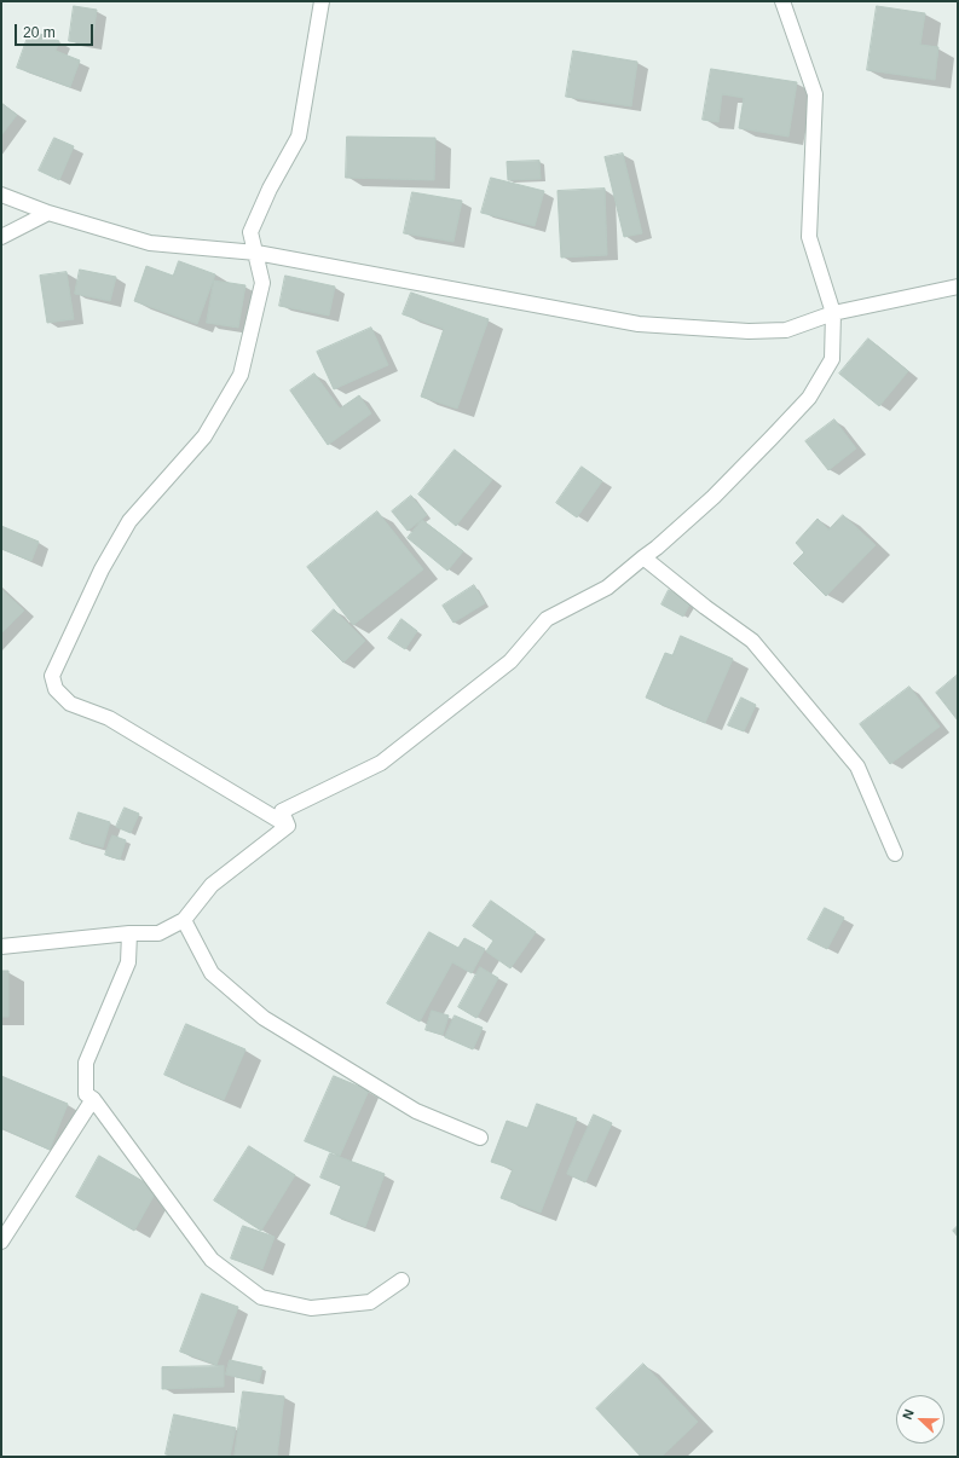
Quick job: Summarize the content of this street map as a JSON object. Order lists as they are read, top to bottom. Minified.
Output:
{"scale_bar":"20 m","north":"left"}
